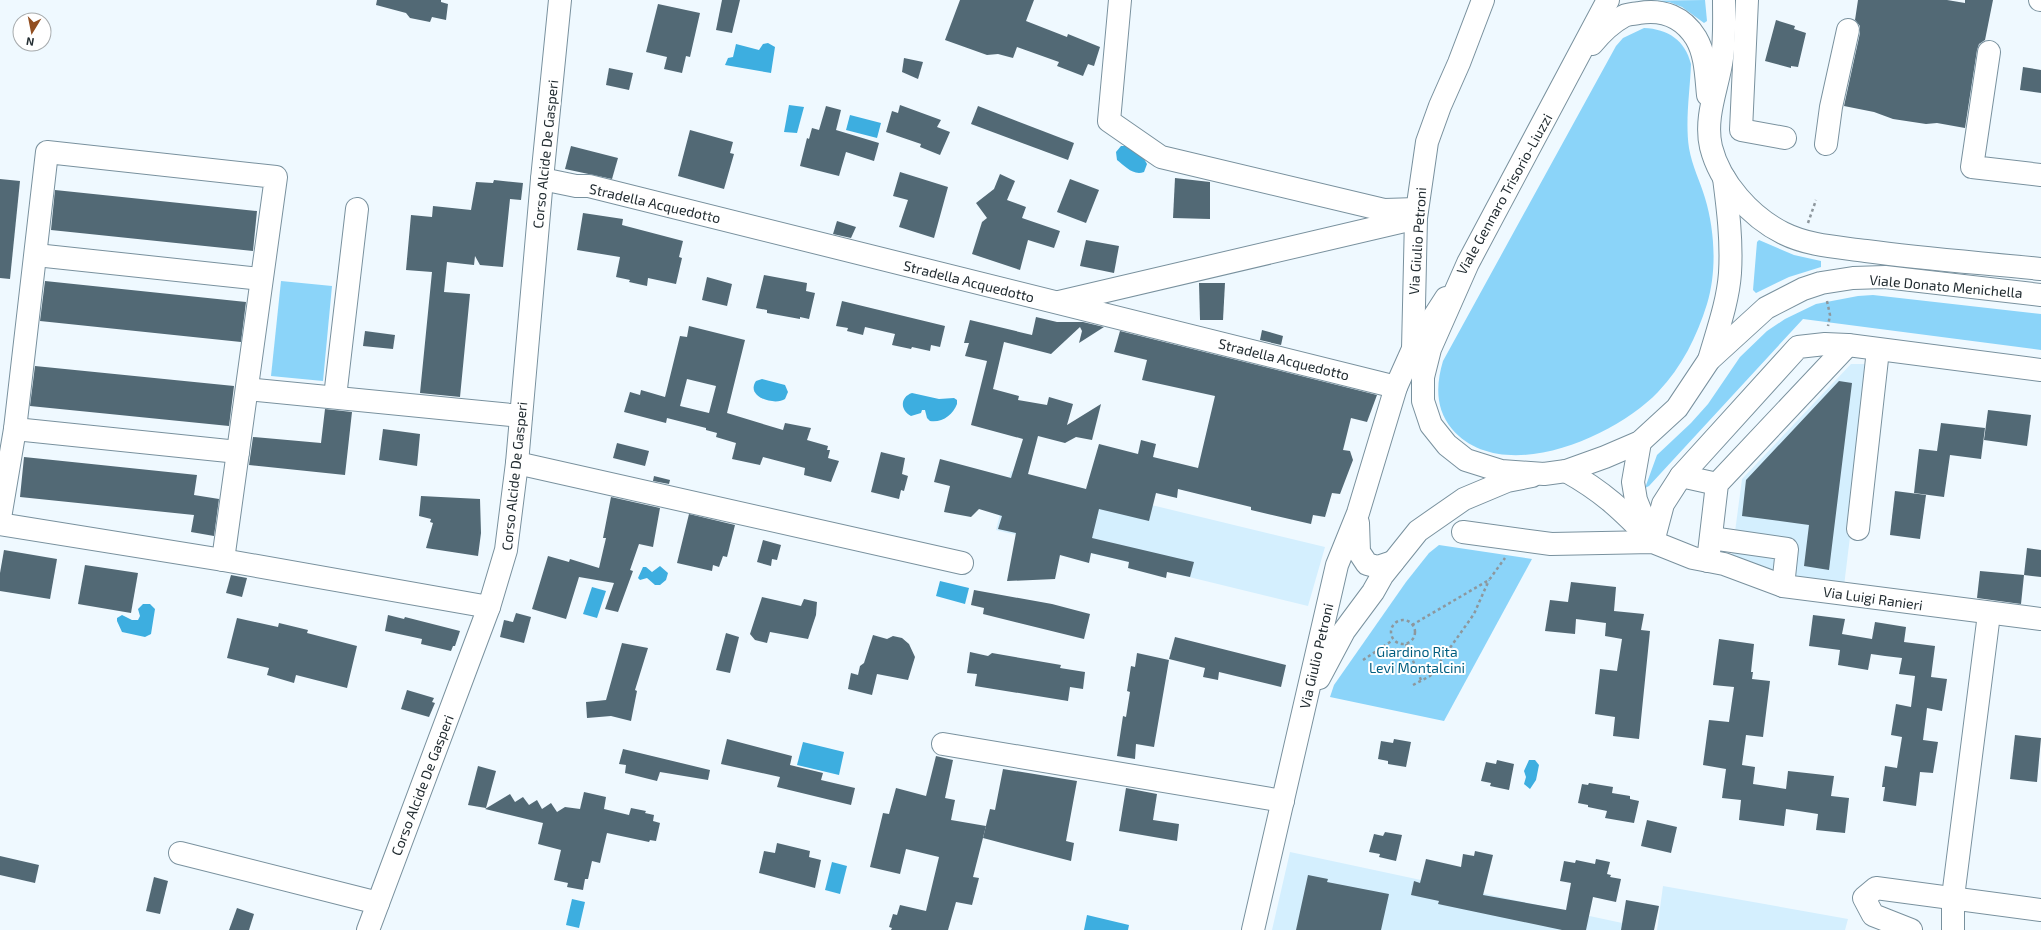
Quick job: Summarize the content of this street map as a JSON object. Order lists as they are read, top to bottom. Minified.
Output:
{"streets":{"street":["Corso Alcide De Gasperi","Viale Gennaro Trisorio-Liuzzi","Stradella Acquedotto","Via Giulio Petroni","Viale Donato Menichella","Via Luigi Ranieri"]},"crossings":[["Corso Alcide De Gasperi","Stradella Acquedotto"],["Viale Gennaro Trisorio-Liuzzi","Stradella Acquedotto"],["Viale Gennaro Trisorio-Liuzzi","Via Giulio Petroni"],["Stradella Acquedotto","Via Giulio Petroni"],["Via Giulio Petroni","Viale Donato Menichella"]],"parks":["Giardino Rita Levi Montalcini"],"north":"bottom"}
